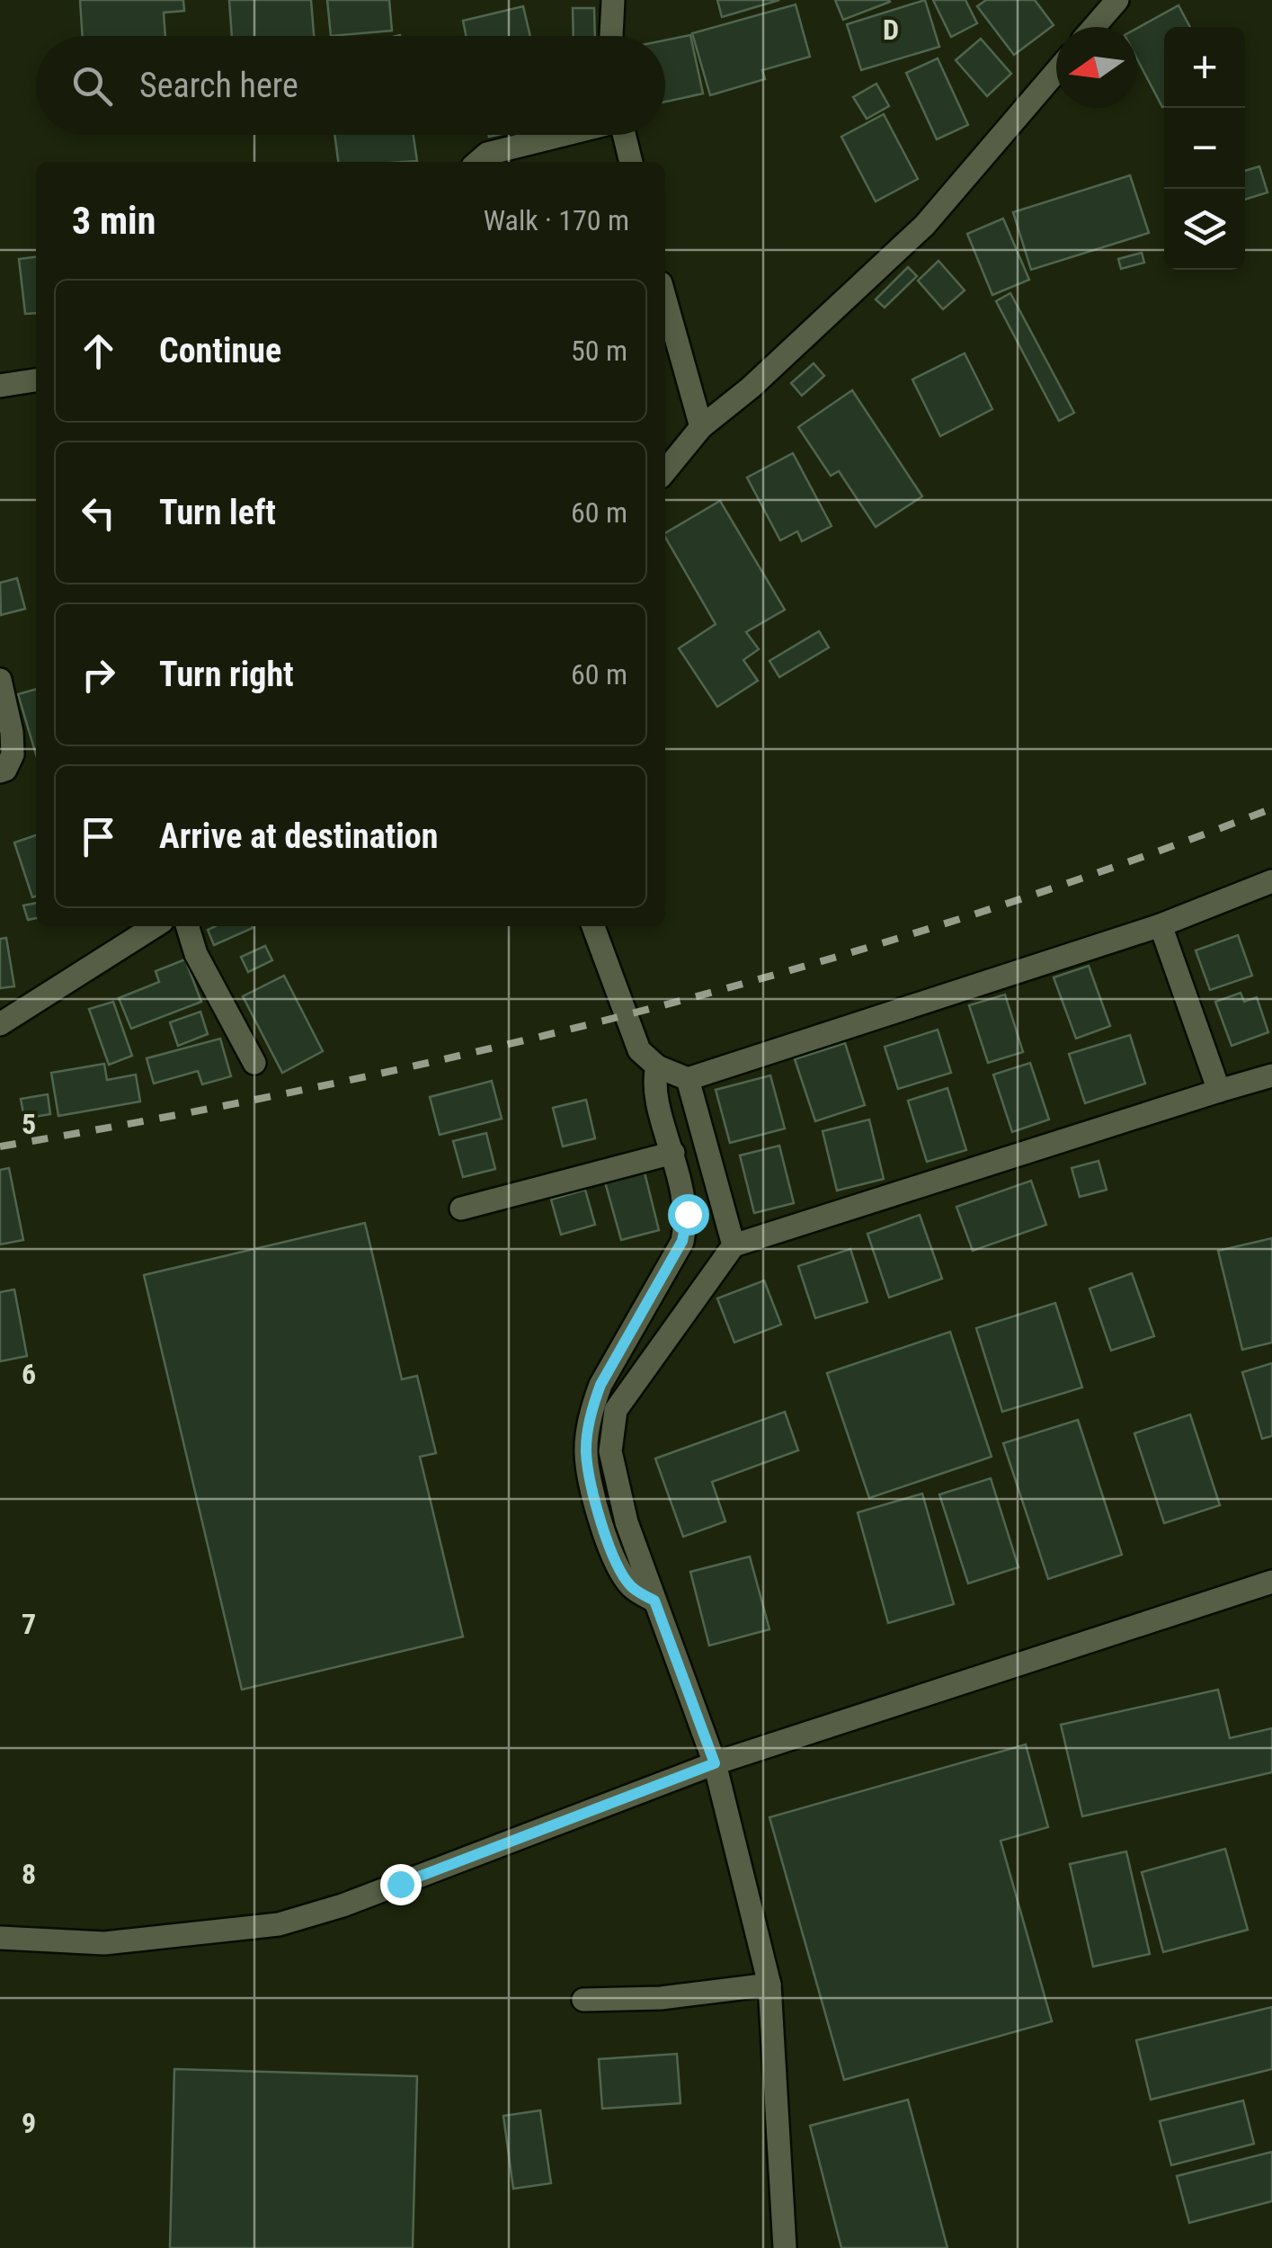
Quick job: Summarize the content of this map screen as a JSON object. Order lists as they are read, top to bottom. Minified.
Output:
{"north":"left","page":{"map_buttons":["+","−"],"search":"Search here","heading":["3 min","Walk · 170 m"],"list":[["Continue","50 m"],["Turn left","60 m"],["Turn right","60 m"],"Arrive at destination"]},"grid":{"columns":["D"],"rows":["5","6","7","8","9"]}}
